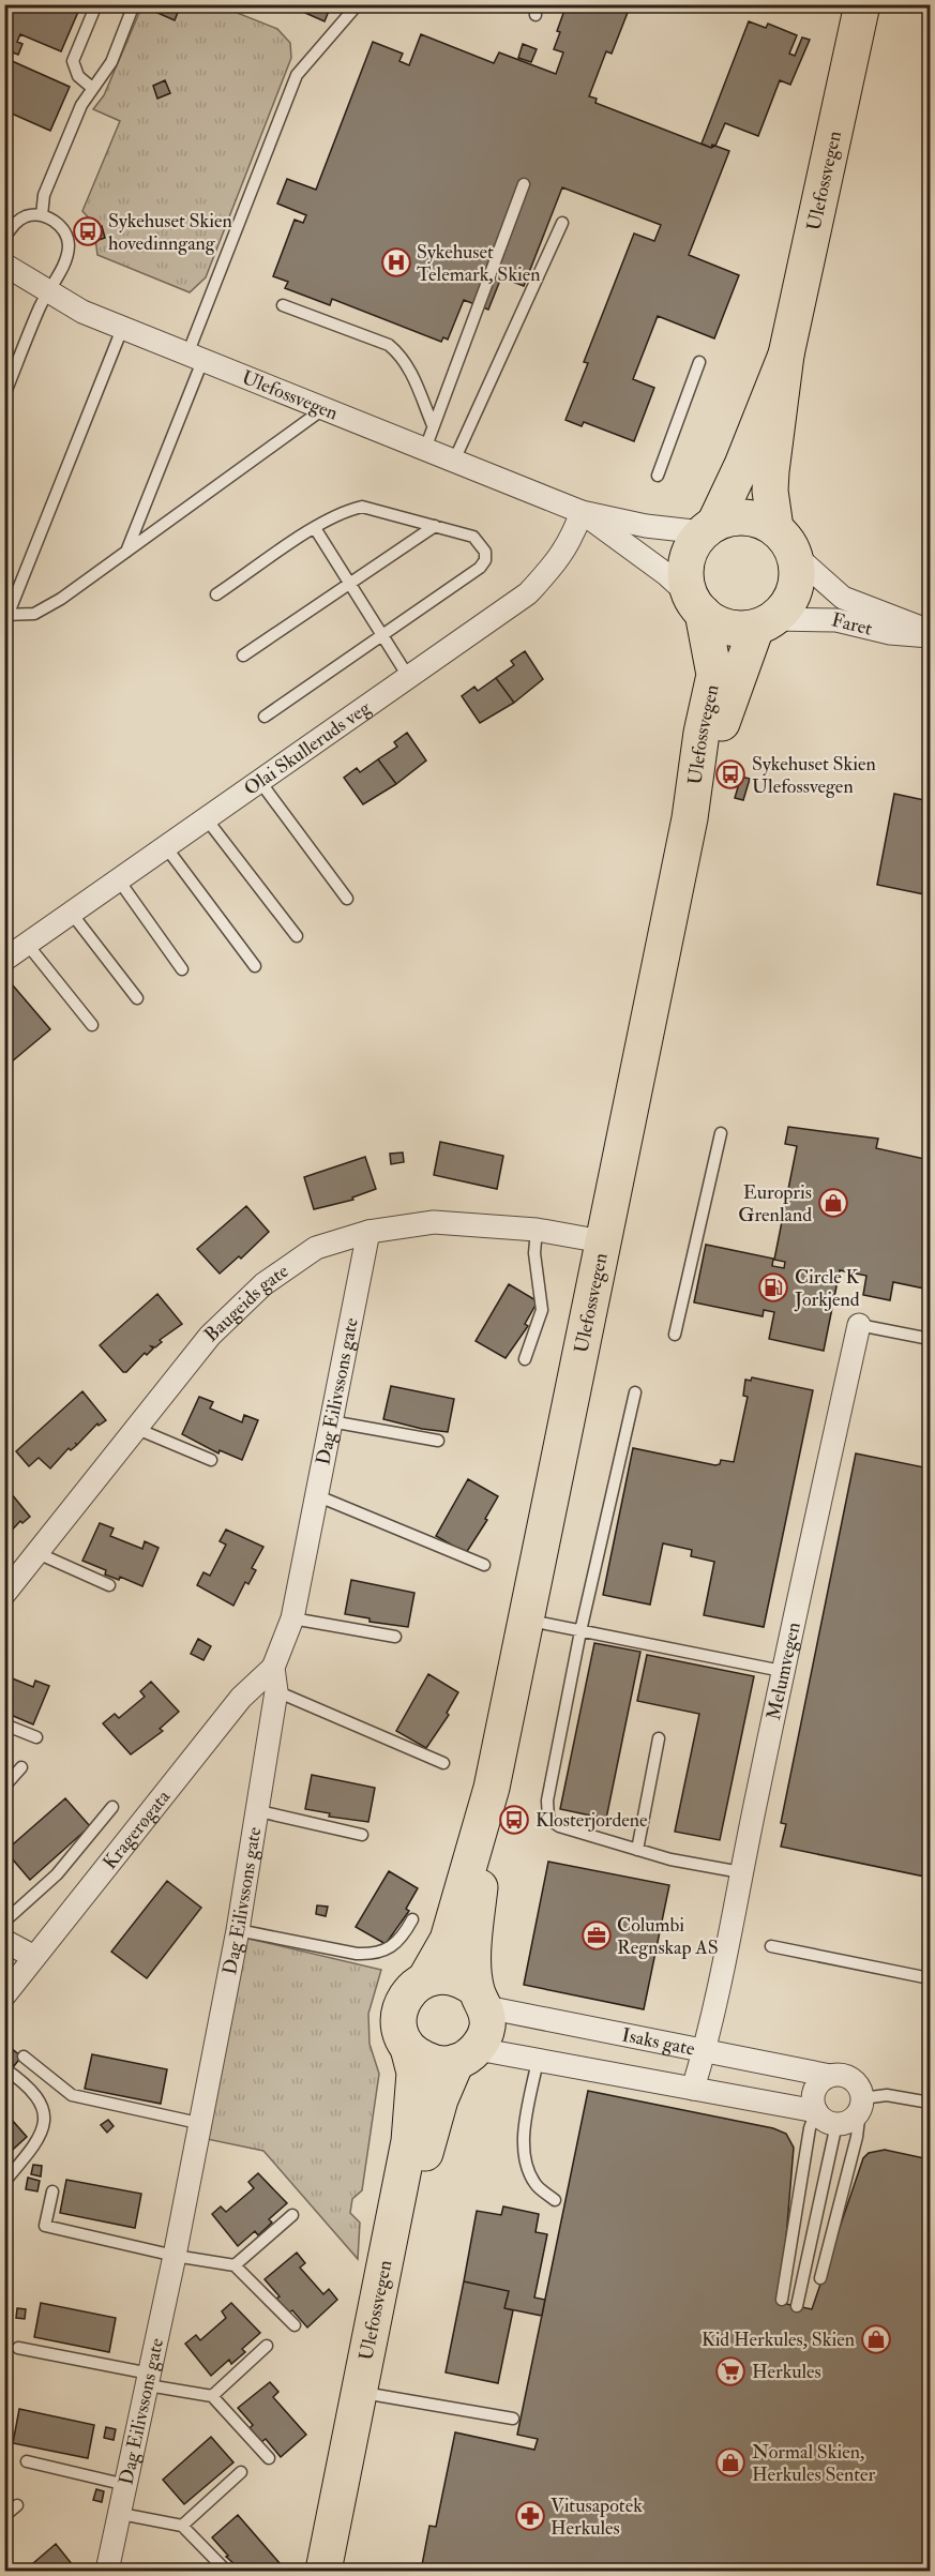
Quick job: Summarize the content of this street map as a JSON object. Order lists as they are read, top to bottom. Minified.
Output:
{"streets":{"main road":["Ulefossvegen"],"street":["Faret","Olai Skulleruds veg","Baugeids gate","Dag Eilivssons gate","Melumvegen","Kragerøgata","Isaks gate"]},"crossings":[["Ulefossvegen","Faret"],["Ulefossvegen","Olai Skulleruds veg"],["Ulefossvegen","Baugeids gate"],["Ulefossvegen","Isaks gate"],["Baugeids gate","Dag Eilivssons gate"],["Dag Eilivssons gate","Kragerøgata"],["Melumvegen","Isaks gate"]],"places":{"bus stop":["Sykehuset Skien hovedinngang","Sykehuset Skien Ulefossvegen","Klosterjordene"],"hospital":["Sykehuset Telemark, Skien"],"shop":["Europris Grenland","Kid Herkules, Skien","Normal Skien, Herkules Senter"],"fuel station":["Circle K Jorkjend"],"office":["Columbi Regnskap AS"],"supermarket":["Herkules"],"pharmacy":["Vitusapotek Herkules"]}}
